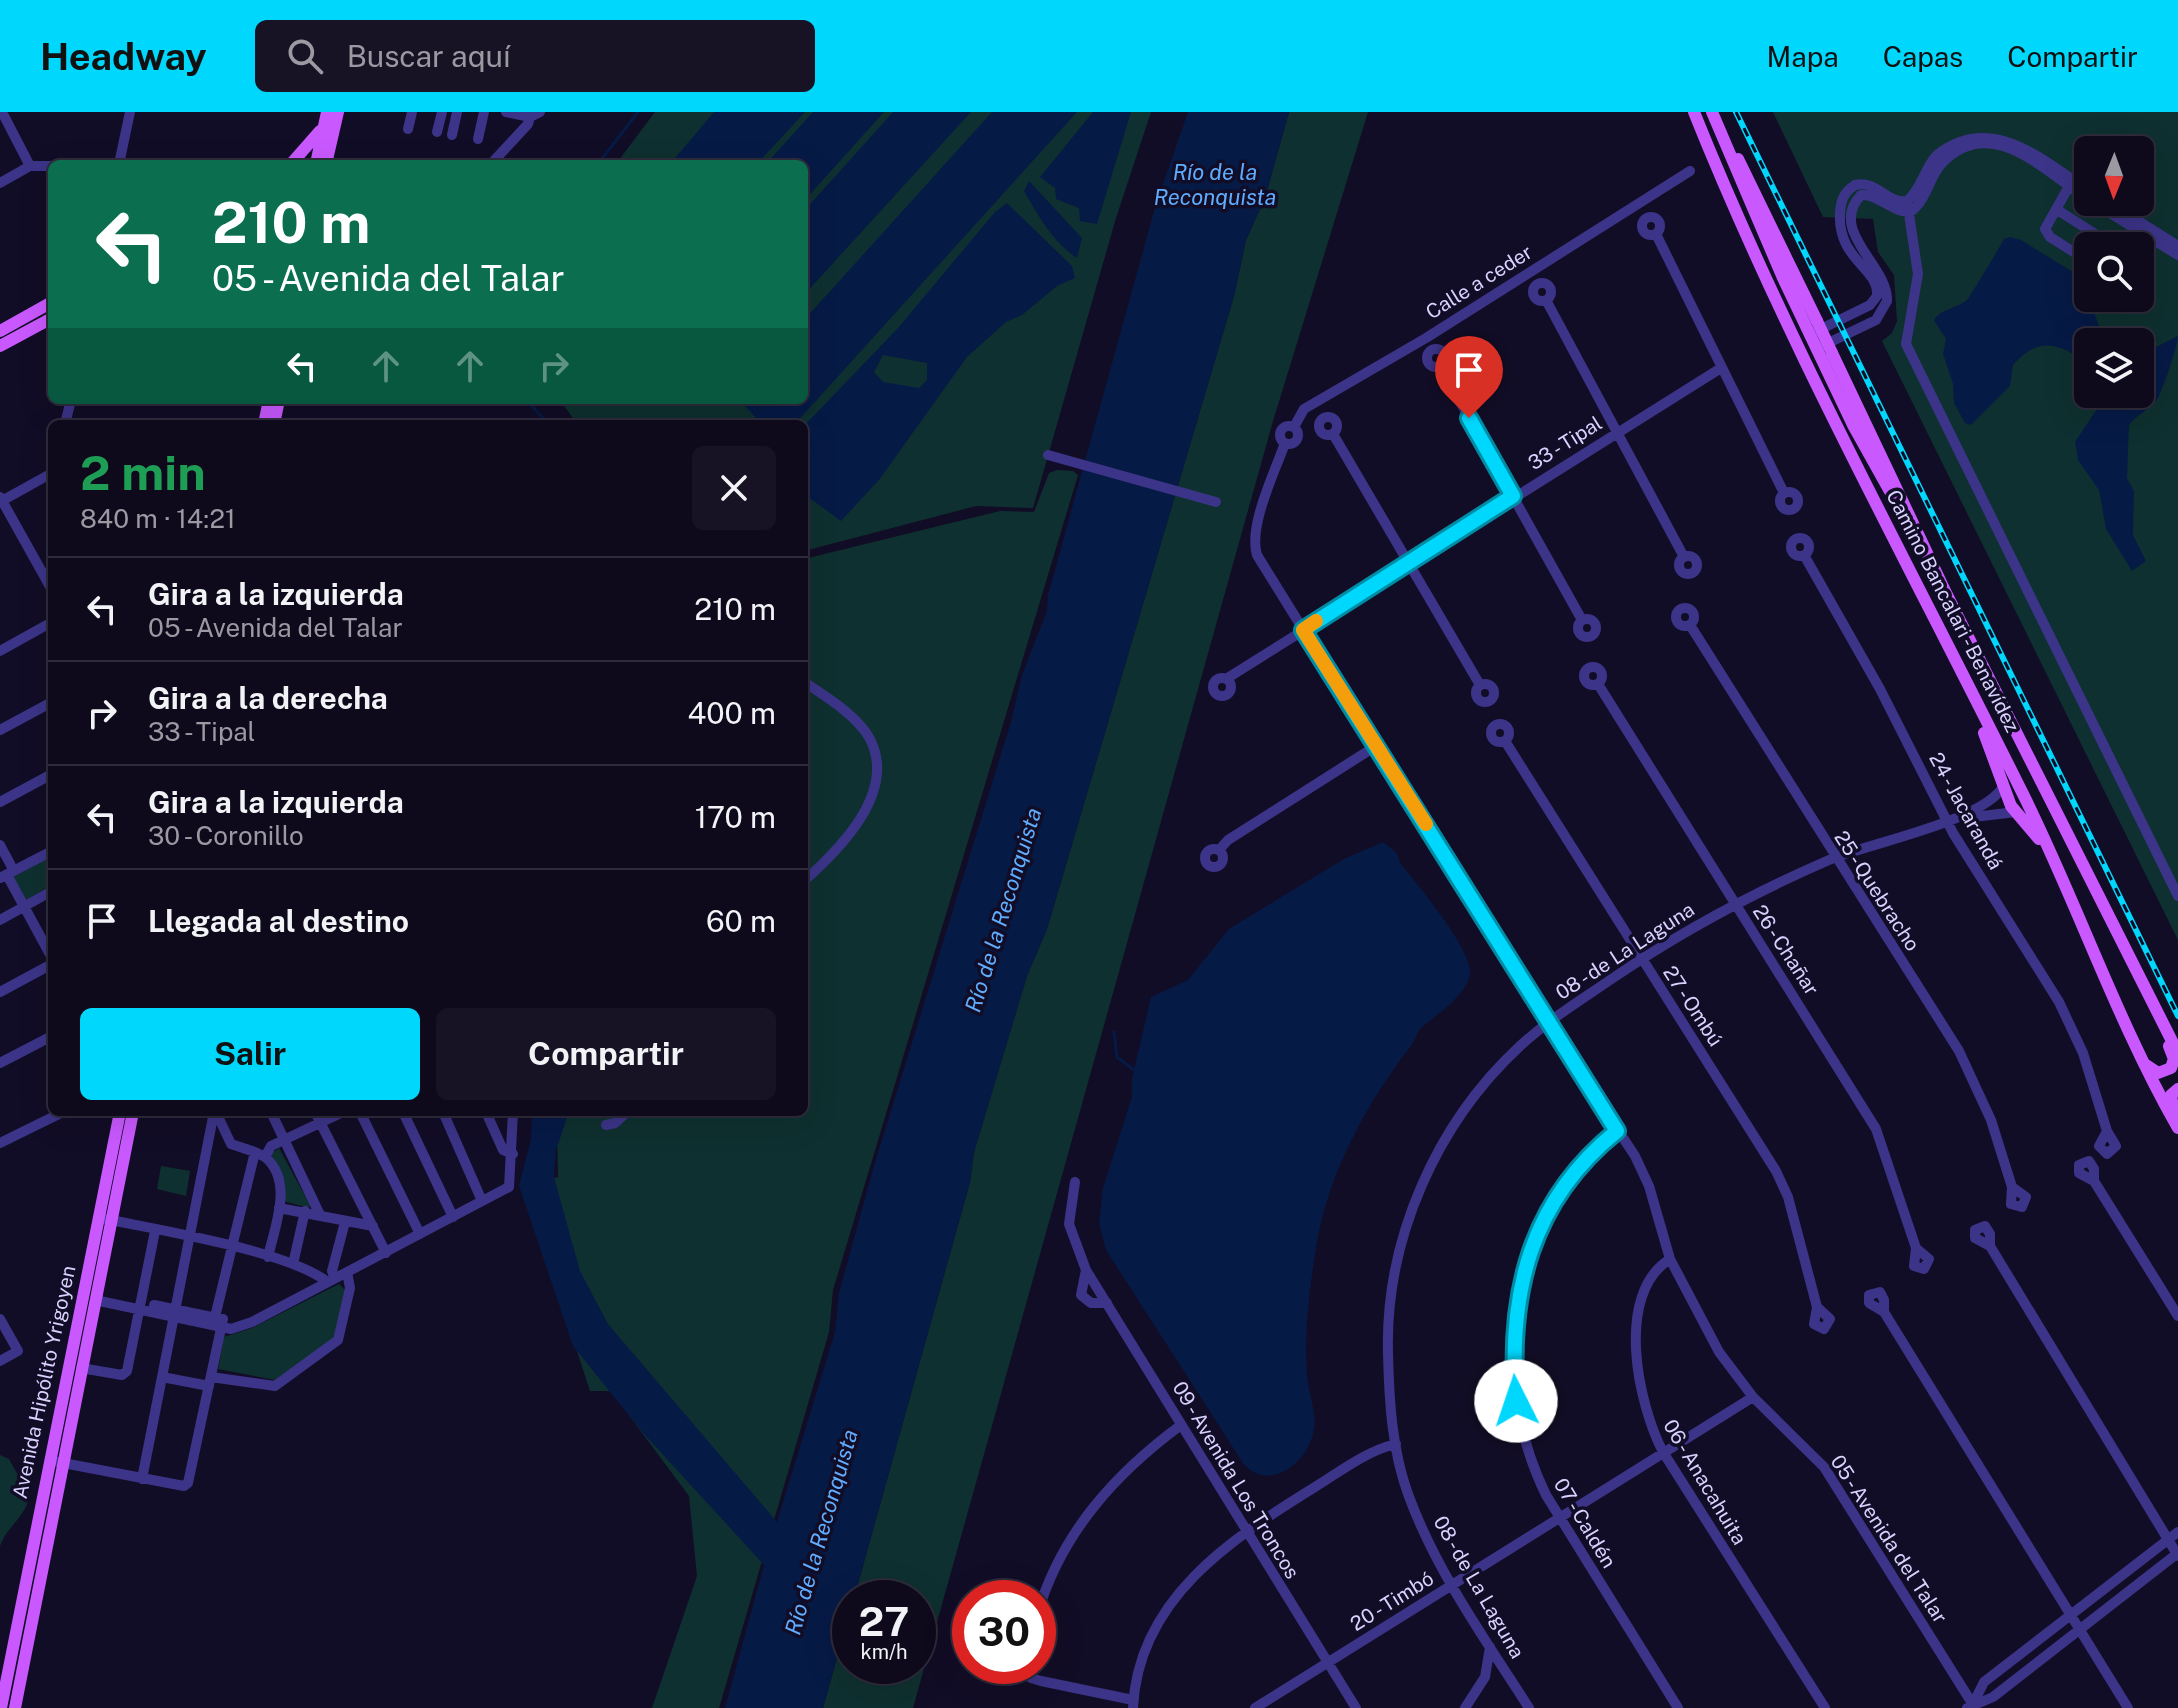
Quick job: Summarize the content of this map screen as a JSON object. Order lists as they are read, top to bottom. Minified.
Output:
{"streets":{"main road":["Camino Bancalari - Benavídez","Avenida Hipólito Yrigoyen"],"street":["Calle a ceder","33 - Tipal","24 - Jacarandá","25 - Quebracho","26 - Chañar","08 - de La Laguna","27 - Ombú","09 - Avenida Los Troncos","06 - Anacahuita","07 - Caldén","05 - Avenida del Talar","20 - Timbó"]},"crossings":[["Calle a ceder","05 - Avenida del Talar"],["33 - Tipal","05 - Avenida del Talar"],["24 - Jacarandá","08 - de La Laguna"],["25 - Quebracho","08 - de La Laguna"],["26 - Chañar","08 - de La Laguna"],["08 - de La Laguna","27 - Ombú"],["08 - de La Laguna","05 - Avenida del Talar"],["08 - de La Laguna","20 - Timbó"],["09 - Avenida Los Troncos","20 - Timbó"],["06 - Anacahuita","05 - Avenida del Talar"],["06 - Anacahuita","20 - Timbó"],["07 - Caldén","05 - Avenida del Talar"],["07 - Caldén","20 - Timbó"],["05 - Avenida del Talar","20 - Timbó"]],"water":["Río de la Reconquista"],"north":"bottom","page":{"header":"Headway","search":"Buscar aquí","nav":["Mapa","Capas","Compartir"],"turn":["210 m","05 - Avenida del Talar"],"heading":["2 min","840 m · 14:21"],"list":[{"name":"Gira a la izquierda","note":"05 - Avenida del Talar","value":"210 m"},{"name":"Gira a la derecha","note":"33 - Tipal","value":"400 m"},{"name":"Gira a la izquierda","note":"30 - Coronillo","value":"170 m"},{"name":"Llegada al destino","value":"60 m"}],"buttons":["Salir","Compartir"],"speed":"27 km/h","limit":"30"}}
